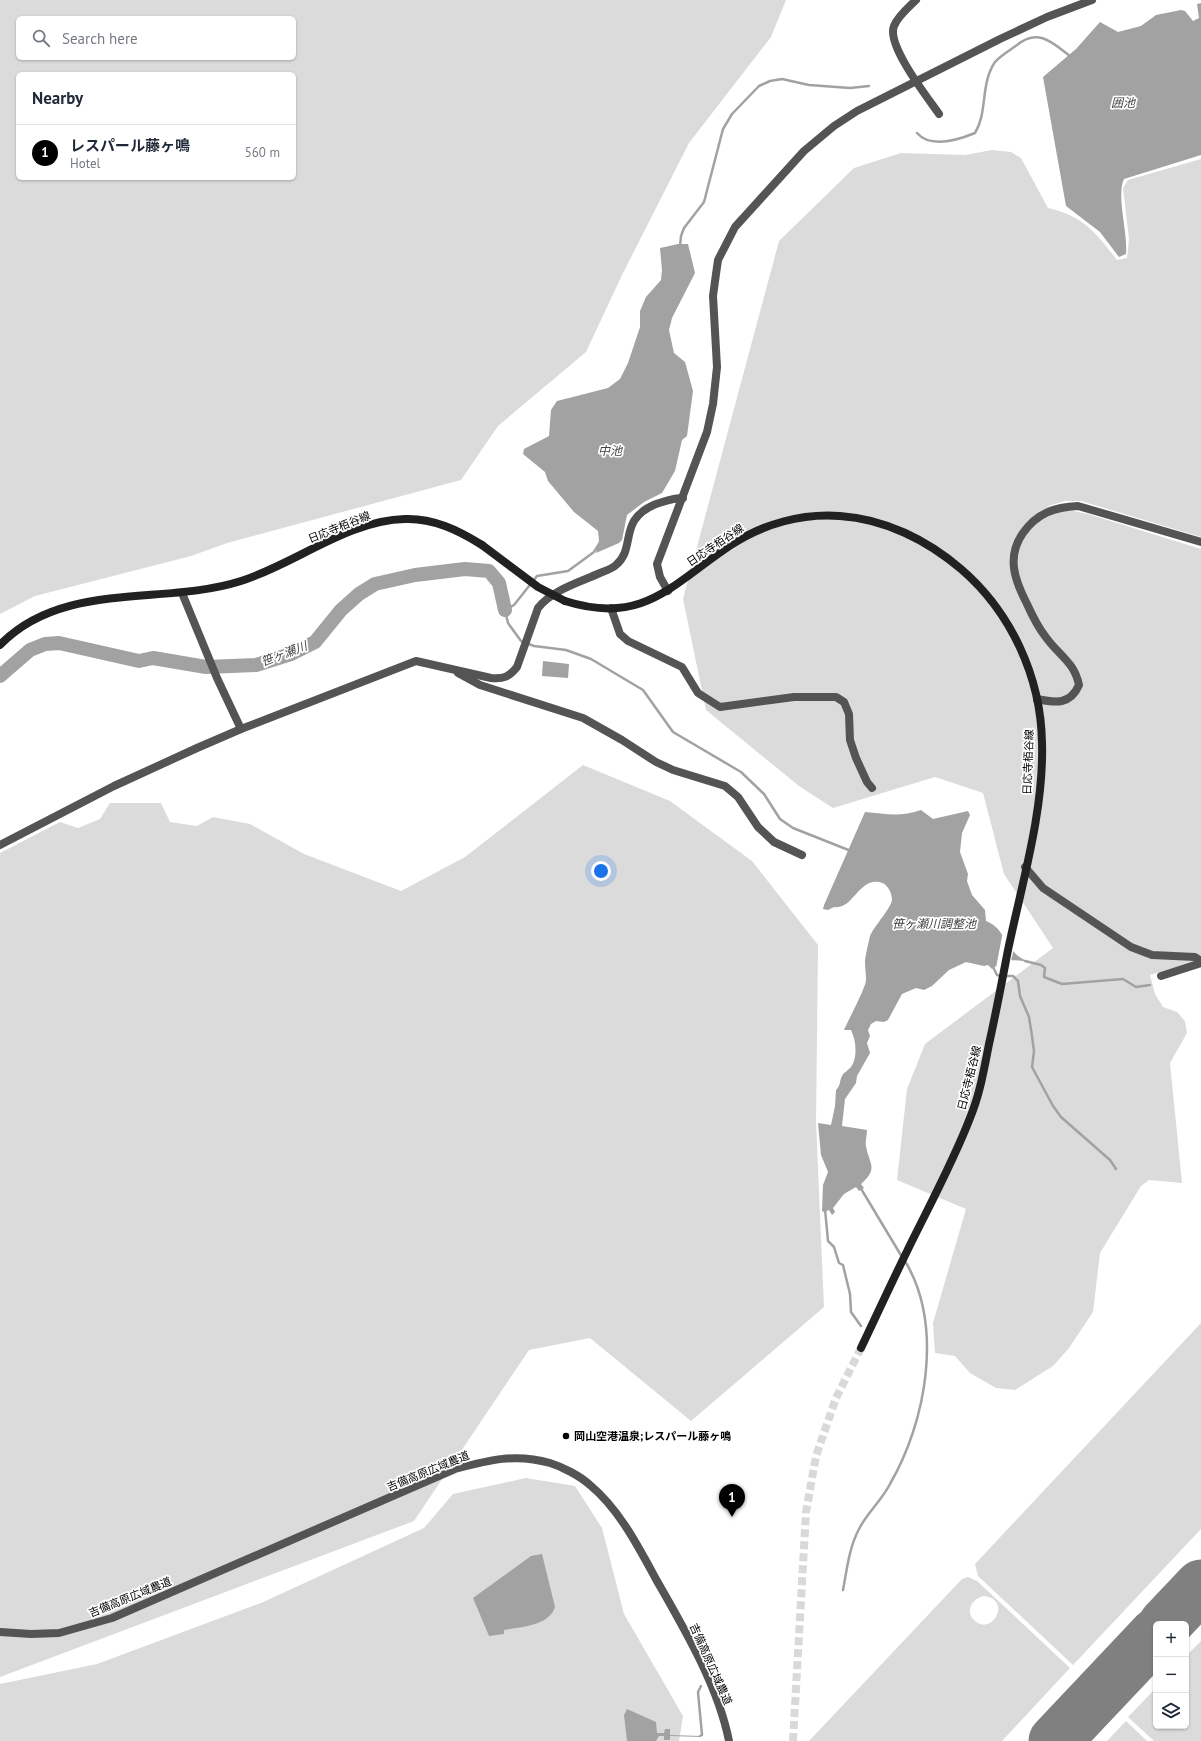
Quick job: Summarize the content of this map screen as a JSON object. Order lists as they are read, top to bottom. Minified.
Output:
{"streets":{"main road":["日応寺栢谷線"],"street":["吉備高原広域農道"]},"water":["囲池","中池","笹ヶ瀬川","笹ヶ瀬川調整池"],"places":["岡山空港温泉;レスパール藤ヶ鳴"],"page":{"search":"Search here","heading":"Nearby","list":[{"mark":"1","name":"レスパール藤ヶ鳴","note":"Hotel","value":"560 m"}],"pins":"1","map_buttons":["+","−"]}}
